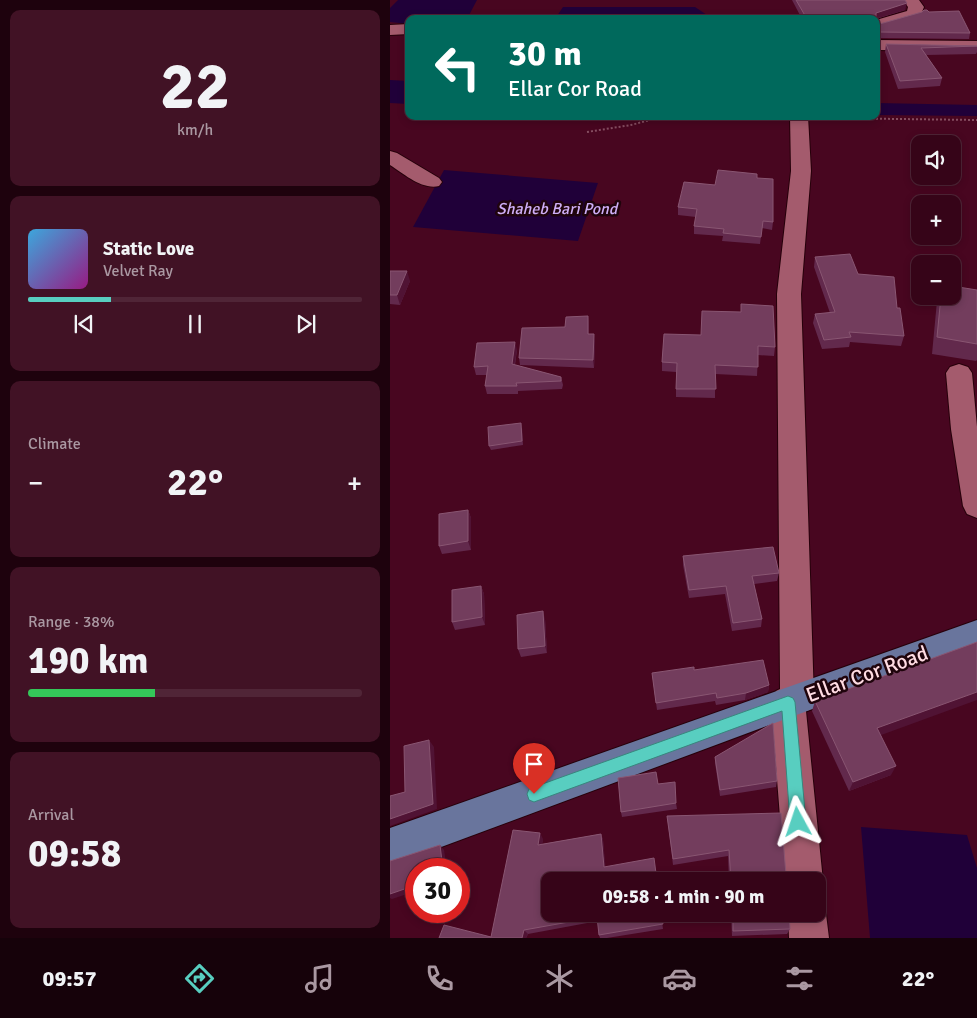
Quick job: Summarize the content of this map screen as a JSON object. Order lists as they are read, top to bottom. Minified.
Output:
{"streets":{"main road":["Ellar Cor Road"]},"water":["Shaheb Bari Pond"],"page":{"tile":[["22","km/h"],"Climate",["Range · 38%","190 km"],["Arrival","09:58"]],"turn":["30 m","Ellar Cor Road"],"map_buttons":["+","−"],"song":["Static Love","Velvet Ray"],"heat":["−","22°","+"],"limit":"30","trip":"09:58 · 1 min · 90 m","tabs":["09:57","22°"]}}
